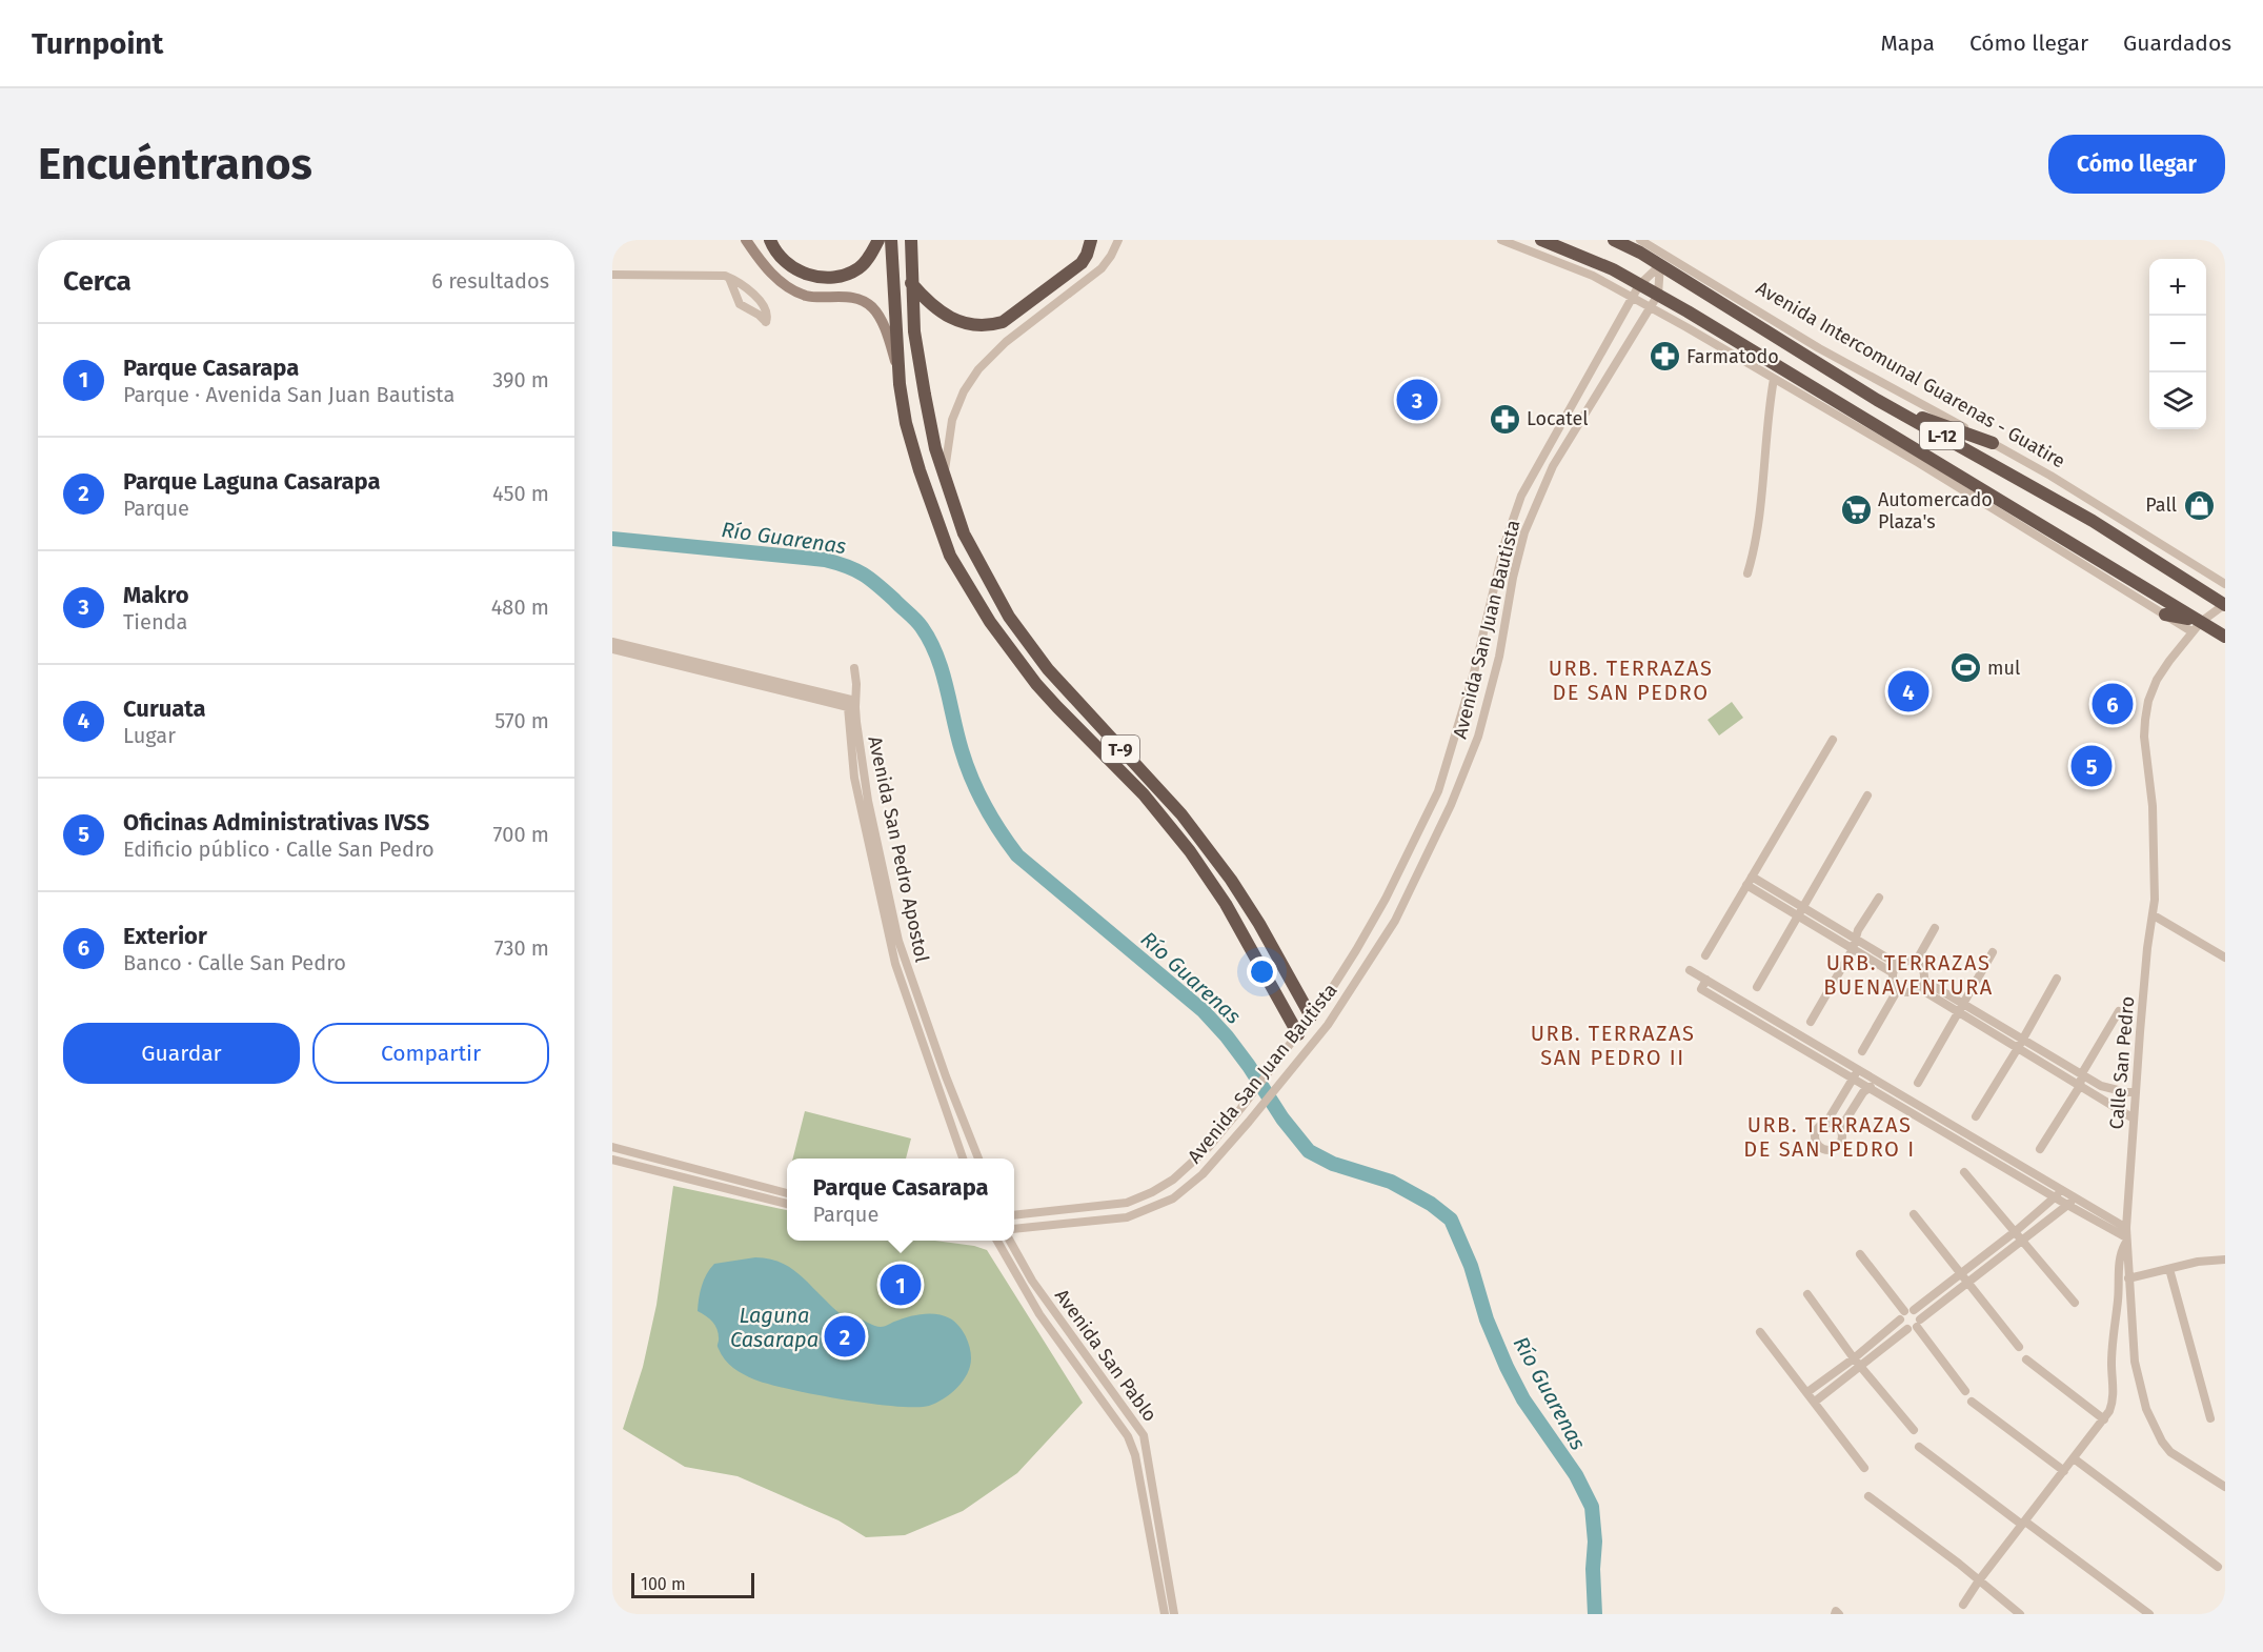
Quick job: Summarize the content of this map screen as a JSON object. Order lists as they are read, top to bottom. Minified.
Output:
{"streets":{"highway":["Avenida Intercomunal Guarenas - Guatire","L-12","T-9"],"street":["Avenida San Juan Bautista","Avenida San Pedro Apostol","Calle San Pedro","Avenida San Pablo"]},"crossings":[["Avenida Intercomunal Guarenas - Guatire","Avenida San Juan Bautista"],["Avenida Intercomunal Guarenas - Guatire","Calle San Pedro"],["L-12","Avenida San Juan Bautista"],["L-12","Calle San Pedro"],["Avenida San Juan Bautista","T-9"]],"districts":["URB. TERRAZAS DE SAN PEDRO","URB. TERRAZAS BUENAVENTURA","URB. TERRAZAS SAN PEDRO II","URB. TERRAZAS DE SAN PEDRO I"],"water":["Río Guarenas","Laguna Casarapa"],"places":{"pharmacy":["Farmatodo","Locatel"],"shop":["Pall"],"supermarket":["Automercado Plaza's"],"sports":["mul"]},"scale_bar":"100 m","page":{"header":"Turnpoint","nav":["Mapa","Cómo llegar","Guardados"],"buttons":["Cómo llegar",["Guardar","Compartir"]],"title":"Encuéntranos","heading":["Cerca","6 resultados"],"map_buttons":["+","−"],"list":[{"mark":"1","name":"Parque Casarapa","note":"Parque · Avenida San Juan Bautista","value":"390 m"},{"mark":"2","name":"Parque Laguna Casarapa","note":"Parque","value":"450 m"},{"mark":"3","name":"Makro","note":"Tienda","value":"480 m"},{"mark":"4","name":"Curuata","note":"Lugar","value":"570 m"},{"mark":"5","name":"Oficinas Administrativas IVSS","note":"Edificio público · Calle San Pedro","value":"700 m"},{"mark":"6","name":"Exterior","note":"Banco · Calle San Pedro","value":"730 m"}],"pins":["3","4","6","5","1","2"],"popup":["Parque Casarapa","Parque"],"scale":"100 m"}}
